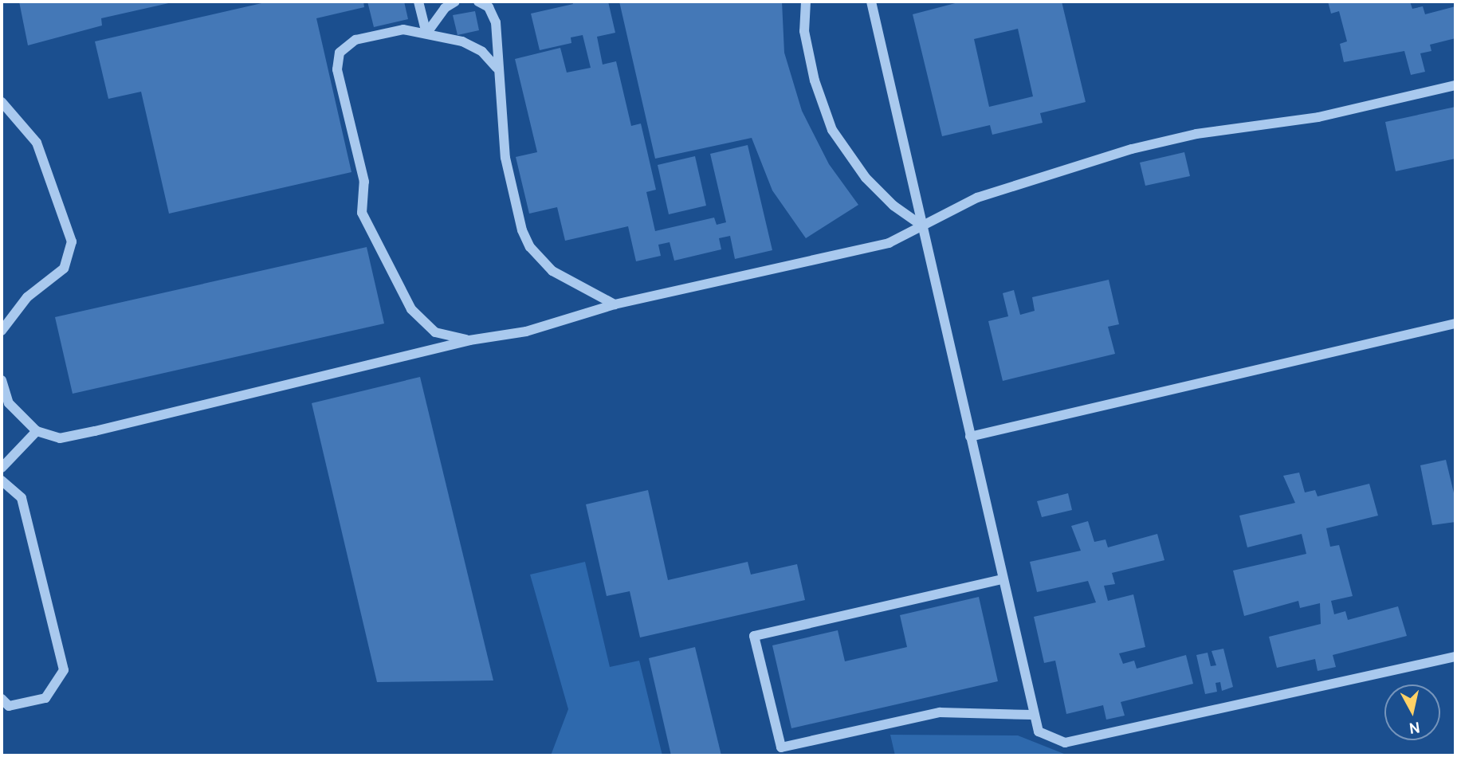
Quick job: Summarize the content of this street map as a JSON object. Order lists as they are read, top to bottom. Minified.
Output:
{"north":"bottom"}
